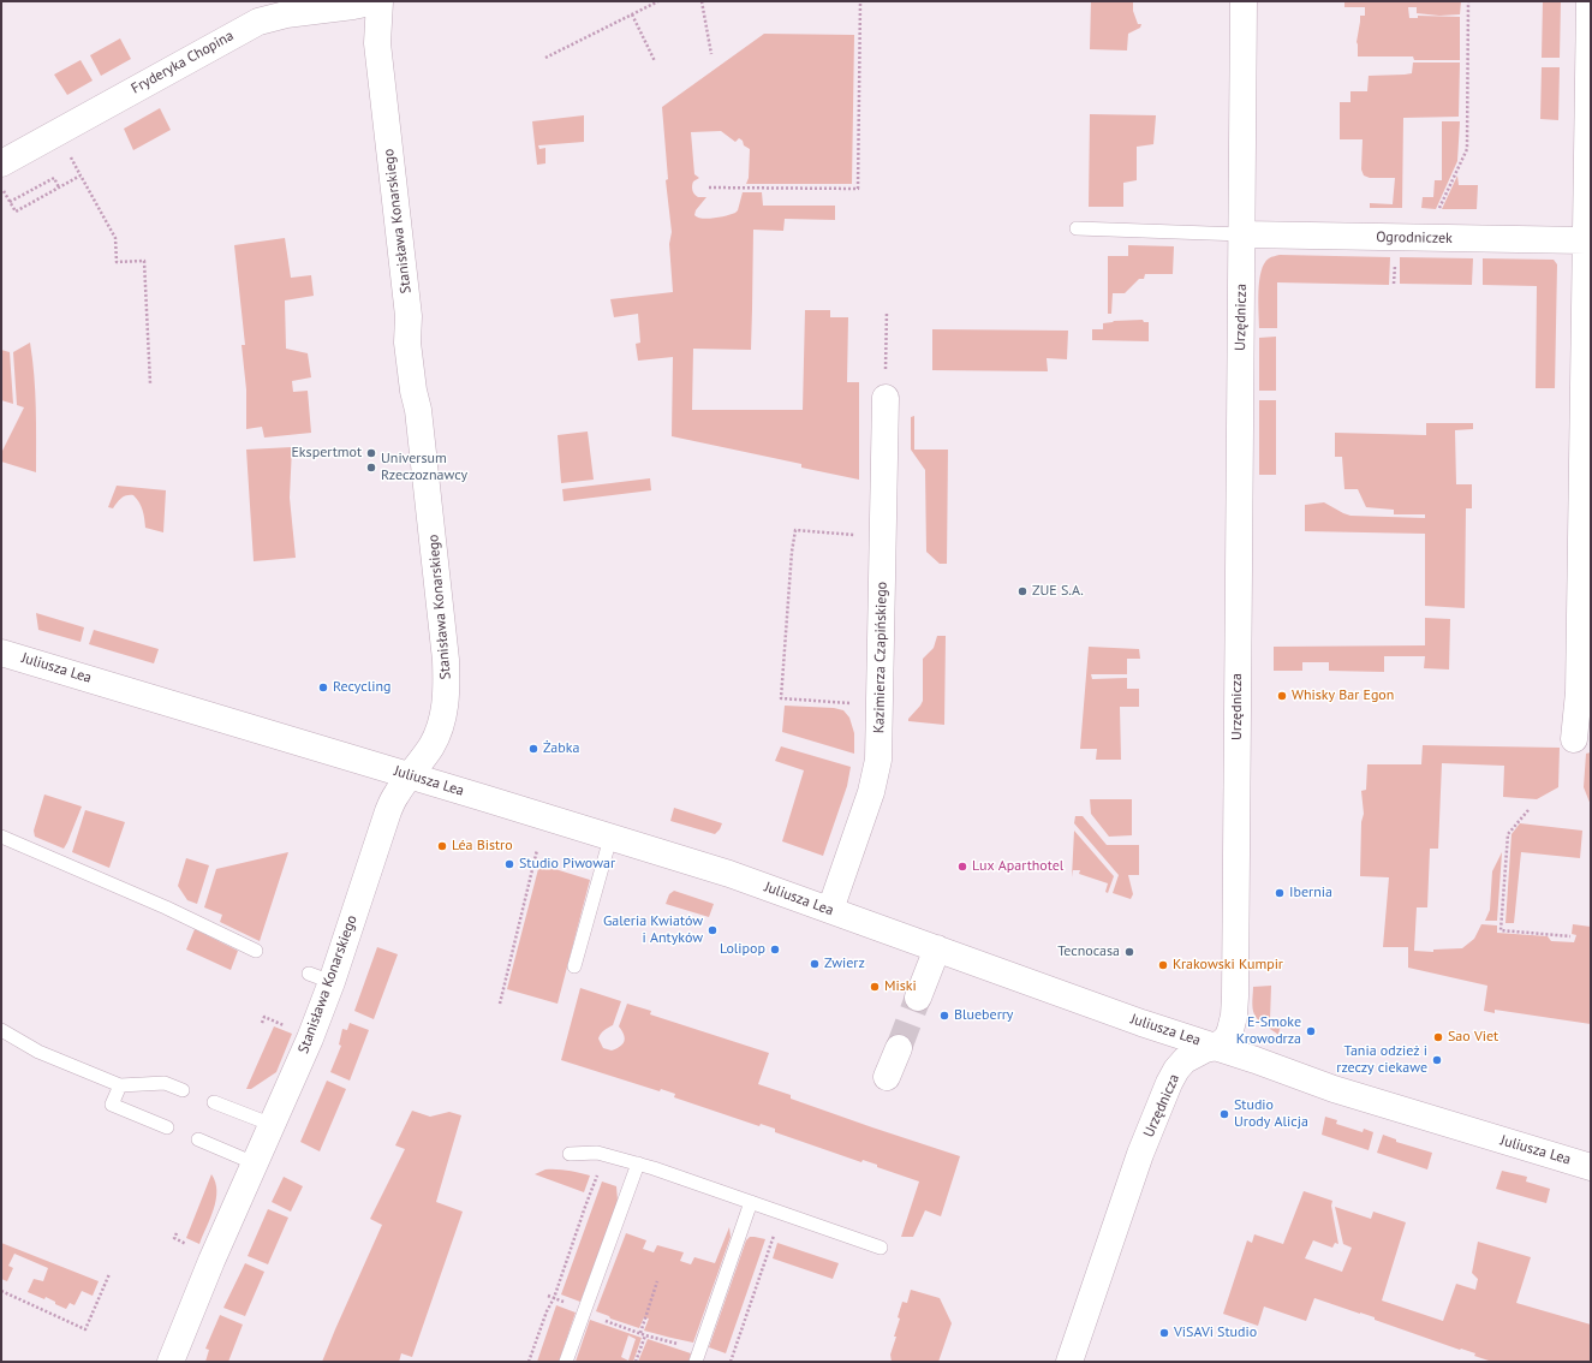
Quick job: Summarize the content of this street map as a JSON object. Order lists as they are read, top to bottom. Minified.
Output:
{"streets":{"street":["Fryderyka Chopina","Stanisława Konarskiego","Ogrodniczek","Urzędnicza","Kazimierza Czapińskiego","Juliusza Lea"]},"crossings":[["Fryderyka Chopina","Stanisława Konarskiego"],["Stanisława Konarskiego","Juliusza Lea"],["Ogrodniczek","Urzędnicza"],["Urzędnicza","Juliusza Lea"],["Kazimierza Czapińskiego","Juliusza Lea"]],"places":["Ekspertmot","Universum Rzeczoznawcy","ZUE S.A.","Recycling","Whisky Bar Egon","Żabka","Léa Bistro","Studio Piwowar","Lux Aparthotel","Ibernia","Galeria Kwiatów i Antyków","Lolipop","Tecnocasa","Zwierz","Krakowski Kumpir","Miski","Blueberry","E-Smoke Krowodrza","Sao Viet","Tania odzież i rzeczy ciekawe","Studio Urody Alicja","ViSAVi Studio"]}
